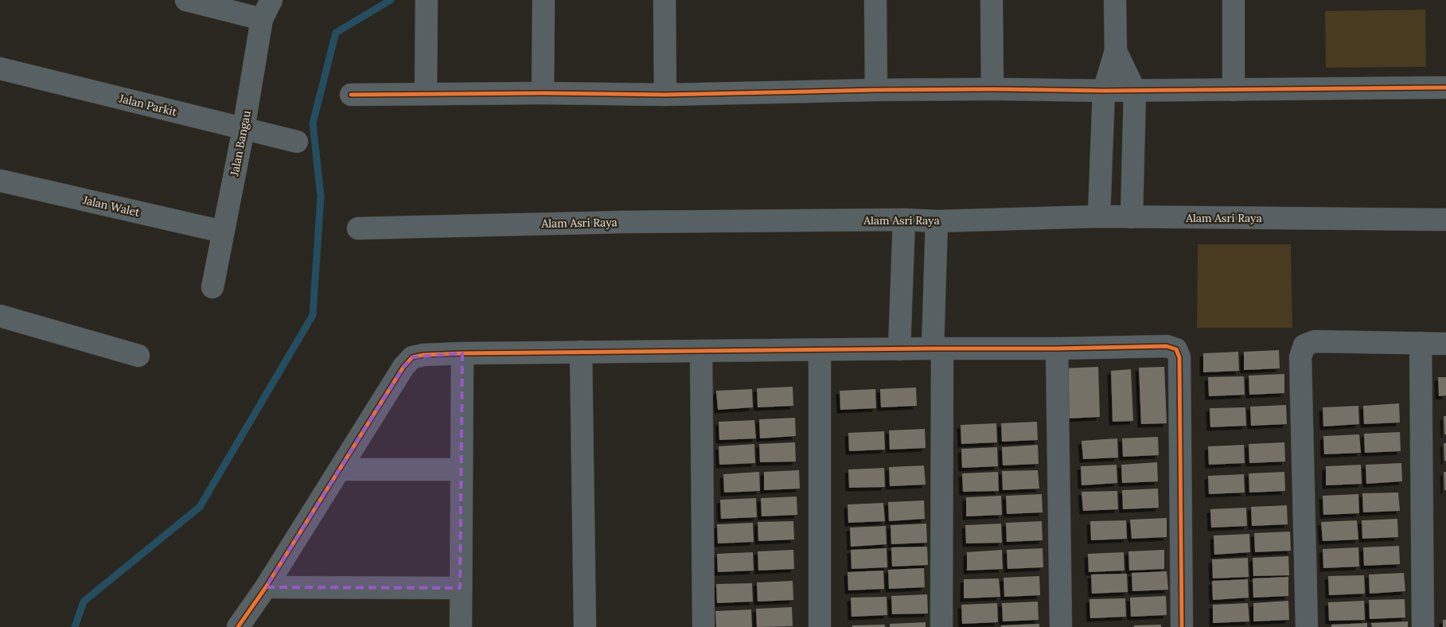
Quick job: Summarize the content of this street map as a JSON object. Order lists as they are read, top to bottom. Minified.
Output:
{"streets":{"street":["Jalan Parkit","Jalan Bangau","Jalan Walet","Alam Asri Raya"]},"crossings":[["Jalan Parkit","Jalan Bangau"],["Jalan Bangau","Jalan Walet"]]}
